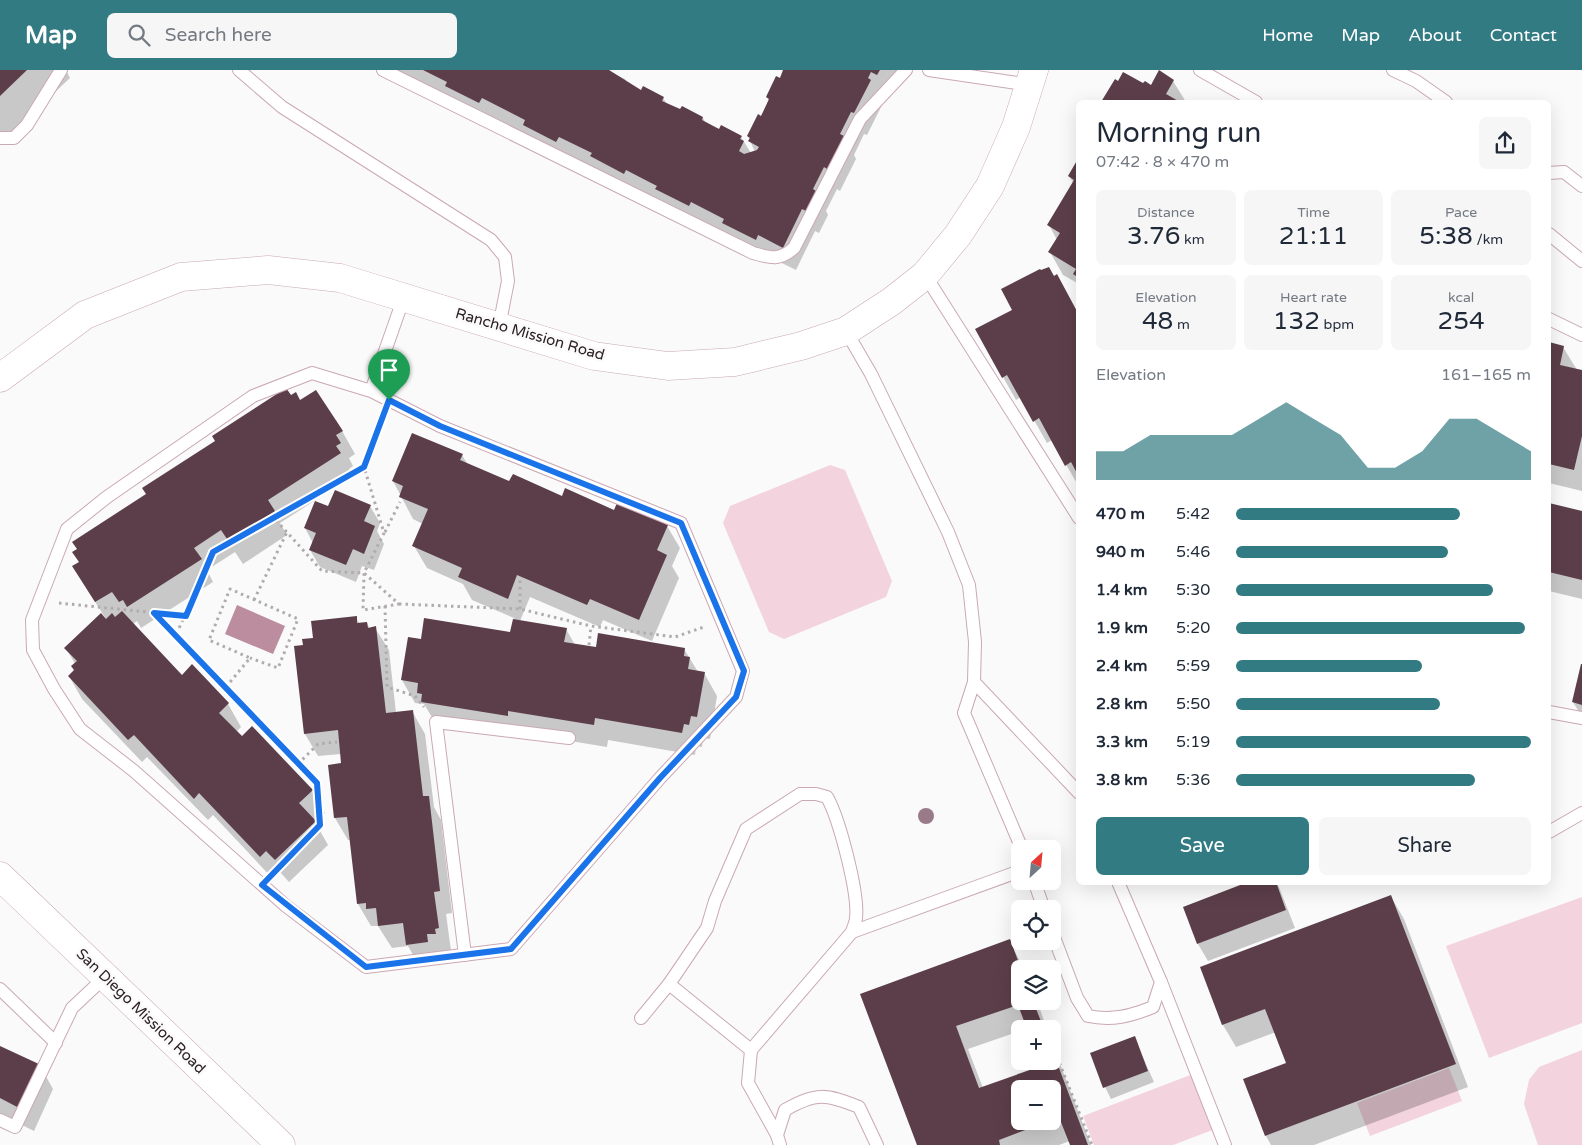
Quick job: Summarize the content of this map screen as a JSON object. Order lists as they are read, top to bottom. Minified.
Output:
{"streets":{"main road":["Rancho Mission Road","San Diego Mission Road"]},"north":"top right","page":{"header":"Map","search":"Search here","nav":["Home","Map","About","Contact"],"heading":["Morning run","07:42 · 8 × 470 m"],"stats":[["Distance","3.76 km"],["Time","21:11"],["Pace","5:38 /km"],["Elevation","48 m"],["Heart rate","132 bpm"],["kcal","254"]],"chart":["Elevation","161–165 m"],"list":[{"name":"470 m","note":"5:42"},{"name":"940 m","note":"5:46"},{"name":"1.4 km","note":"5:30"},{"name":"1.9 km","note":"5:20"},{"name":"2.4 km","note":"5:59"},{"name":"2.8 km","note":"5:50"},{"name":"3.3 km","note":"5:19"},{"name":"3.8 km","note":"5:36"}],"buttons":["Save","Share"],"map_buttons":["+","−"]}}
